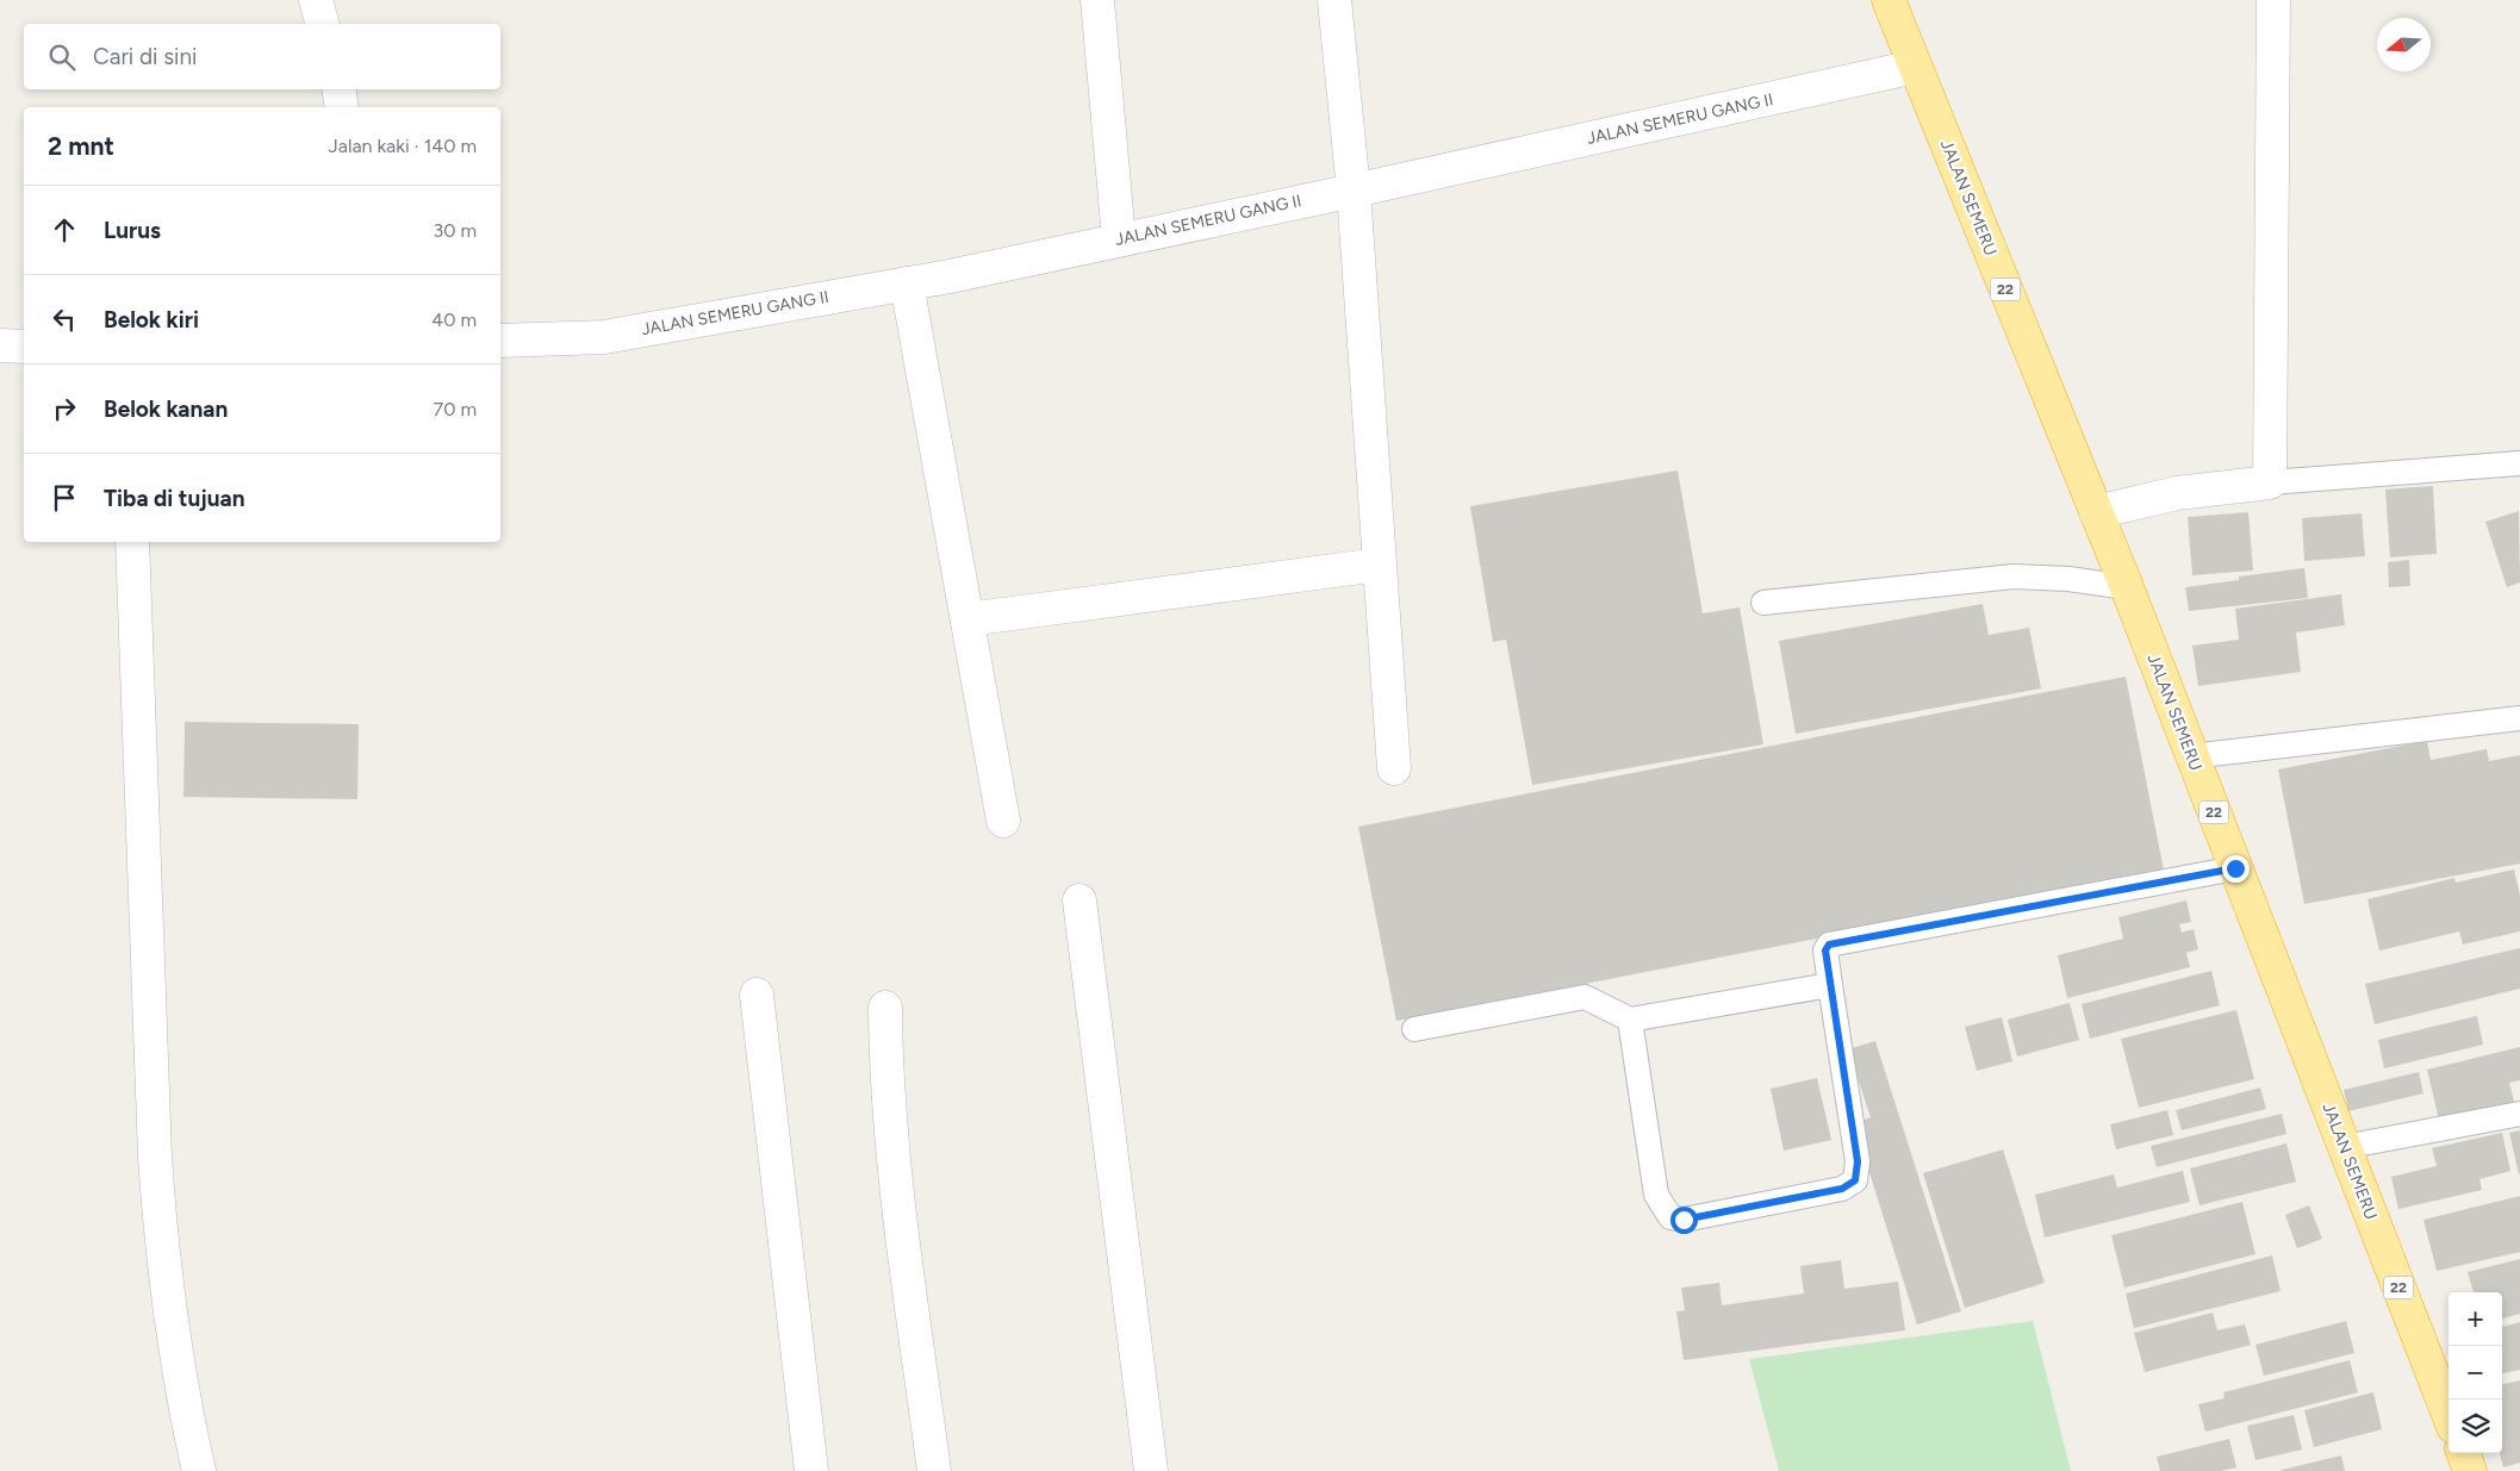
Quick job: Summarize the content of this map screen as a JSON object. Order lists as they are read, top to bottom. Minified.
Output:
{"streets":{"highway":["JALAN SEMERU","22"],"street":["JALAN SEMERU GANG II"]},"crossings":[["JALAN SEMERU GANG II","JALAN SEMERU"]],"north":"left","page":{"search":"Cari di sini","heading":["2 mnt","Jalan kaki · 140 m"],"list":[["Lurus","30 m"],["Belok kiri","40 m"],["Belok kanan","70 m"],"Tiba di tujuan"],"map_buttons":["+","−"]}}
